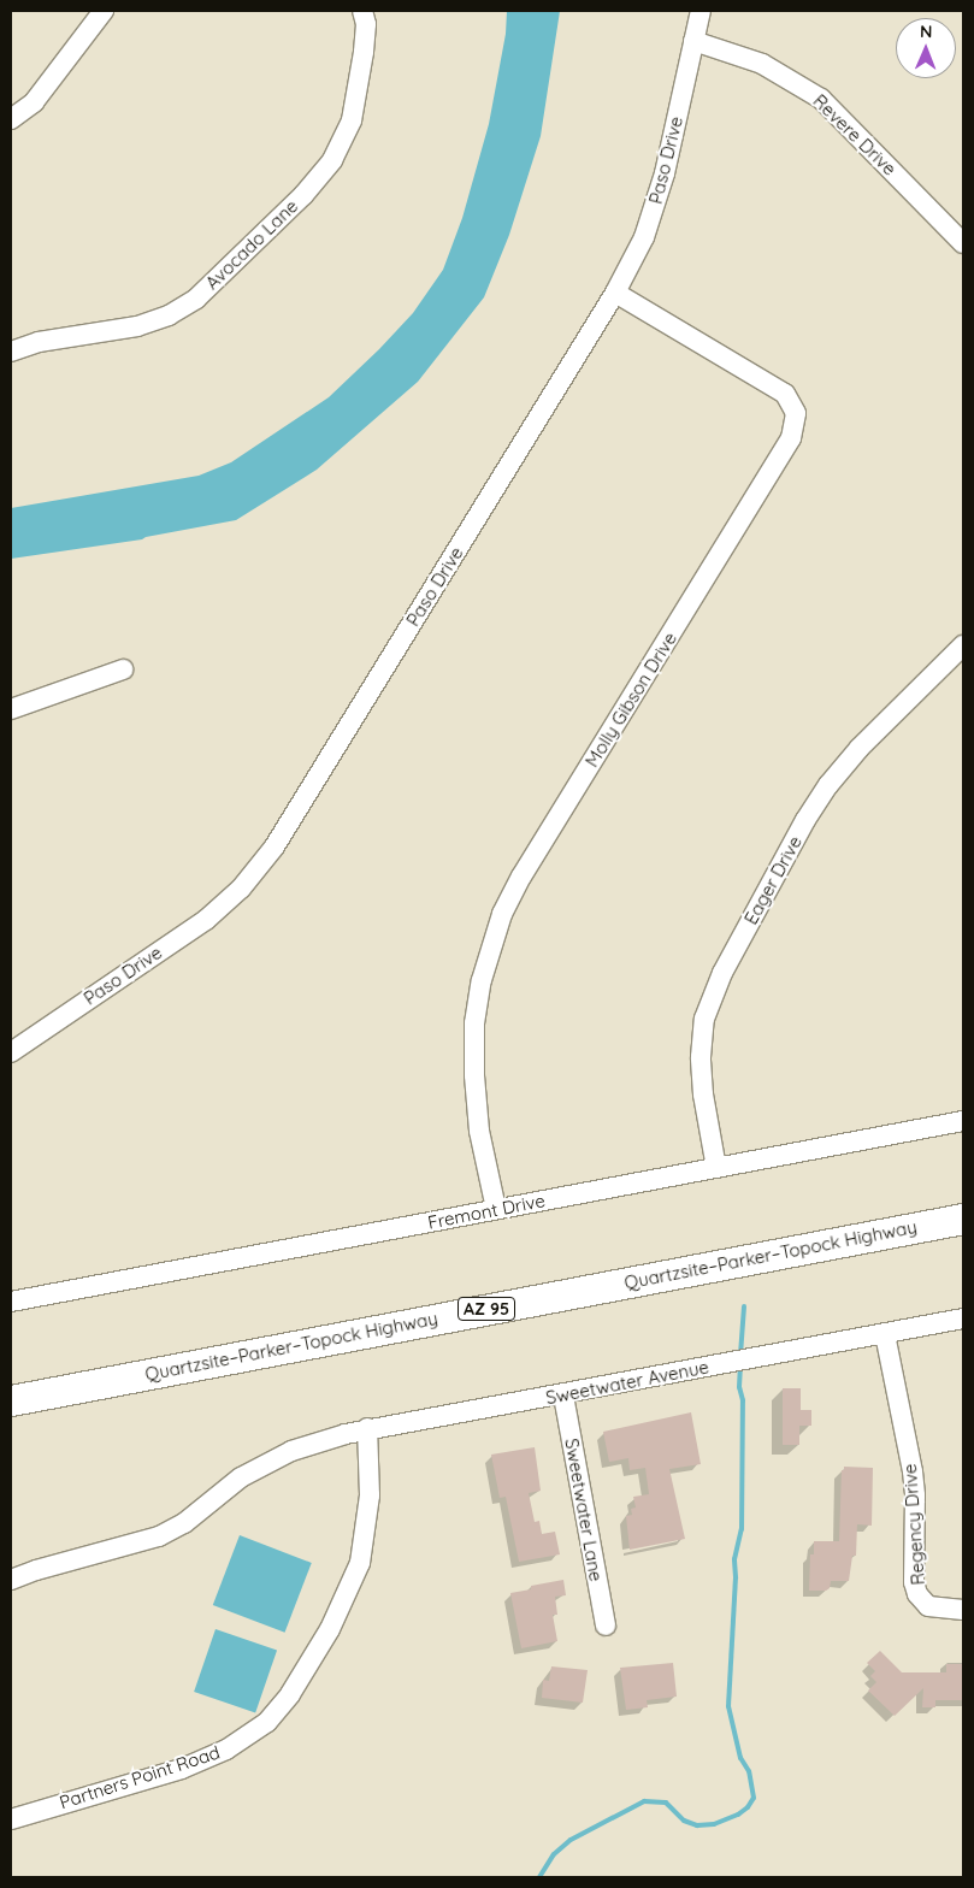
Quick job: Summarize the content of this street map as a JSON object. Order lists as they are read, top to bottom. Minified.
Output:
{"streets":{"highway":["Quartzsite–Parker–Topock Highway","AZ 95"],"street":["Revere Drive","Paso Drive","Avocado Lane","Molly Gibson Drive","Eager Drive","Fremont Drive","Sweetwater Avenue","Sweetwater Lane","Regency Drive","Partners Point Road"]},"crossings":[["Revere Drive","Paso Drive"],["Paso Drive","Molly Gibson Drive"],["Molly Gibson Drive","Fremont Drive"],["Eager Drive","Fremont Drive"],["Sweetwater Avenue","Sweetwater Lane"],["Sweetwater Avenue","Regency Drive"],["Sweetwater Avenue","Partners Point Road"]],"north":"top"}
